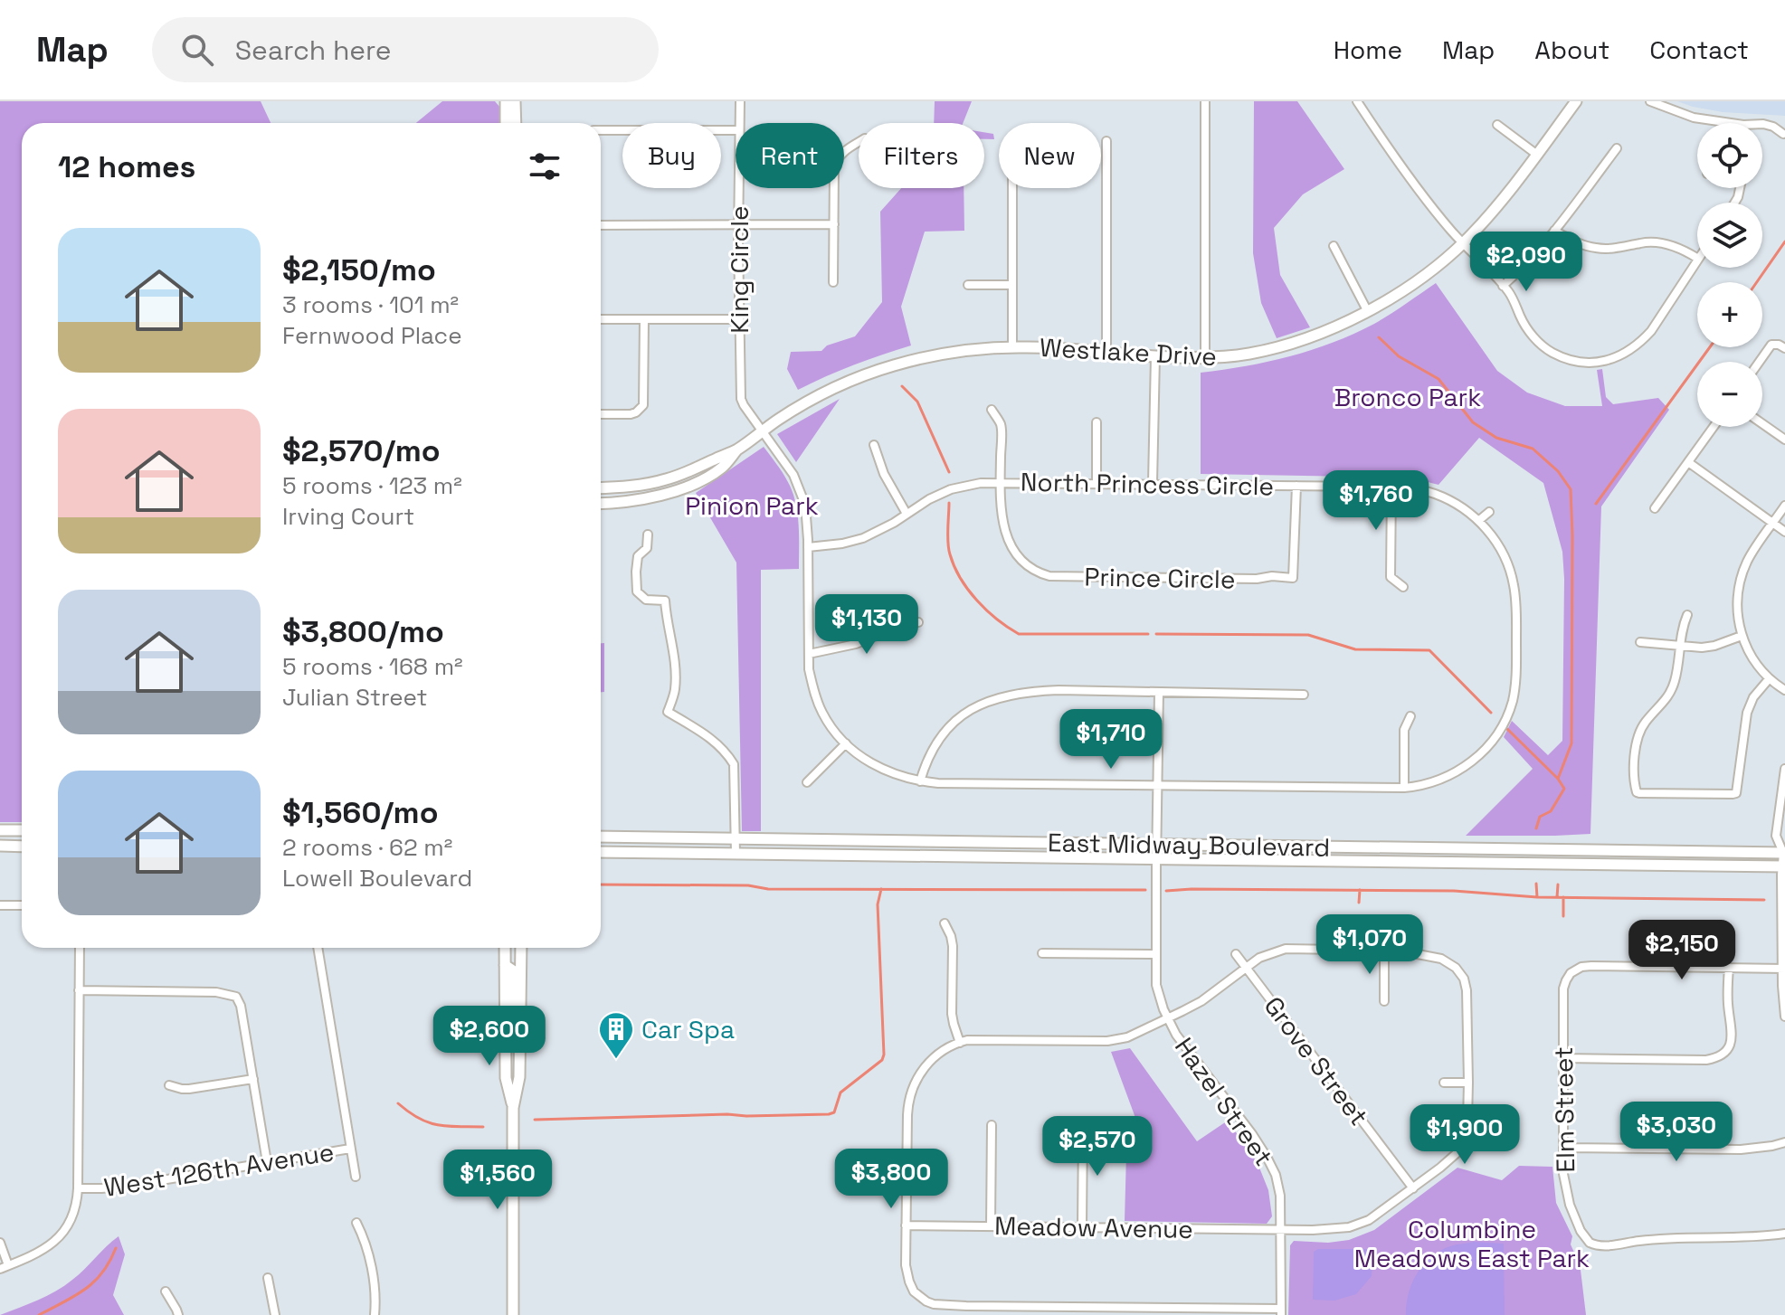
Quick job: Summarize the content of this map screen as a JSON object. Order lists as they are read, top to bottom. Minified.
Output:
{"streets":{"main road":["Westlake Drive","East Midway Boulevard"],"street":["King Circle","North Princess Circle","Prince Circle","Grove Street","Hazel Street","Elm Street","West 126th Avenue","Meadow Avenue"]},"crossings":[["King Circle","Westlake Drive"],["King Circle","North Princess Circle"],["King Circle","Hazel Street"],["North Princess Circle","Prince Circle"],["North Princess Circle","Hazel Street"],["East Midway Boulevard","Hazel Street"],["Grove Street","Meadow Avenue"],["Hazel Street","Meadow Avenue"]],"parks":["Bronco Park","Pinion Park","Columbine Meadows East Park"],"places":{"building":["Car Spa"]},"page":{"header":"Map","search":"Search here","nav":["Home","Map","About","Contact"],"map_buttons":["+","−"],"chip":["Buy","Rent","Filters","New"],"heading":"12 homes","list":[{"name":"$2,150/mo","note":"3 rooms · 101 m² · Fernwood Place"},{"name":"$2,570/mo","note":"5 rooms · 123 m² · Irving Court"},{"name":"$3,800/mo","note":"5 rooms · 168 m² · Julian Street"},{"name":"$1,560/mo","note":"2 rooms · 62 m² · Lowell Boulevard"}],"price":["$2,090","$1,760","$1,130","$1,710","$1,070","$2,150","$2,600","$3,030","$1,900","$2,570","$3,800","$1,560"]}}
